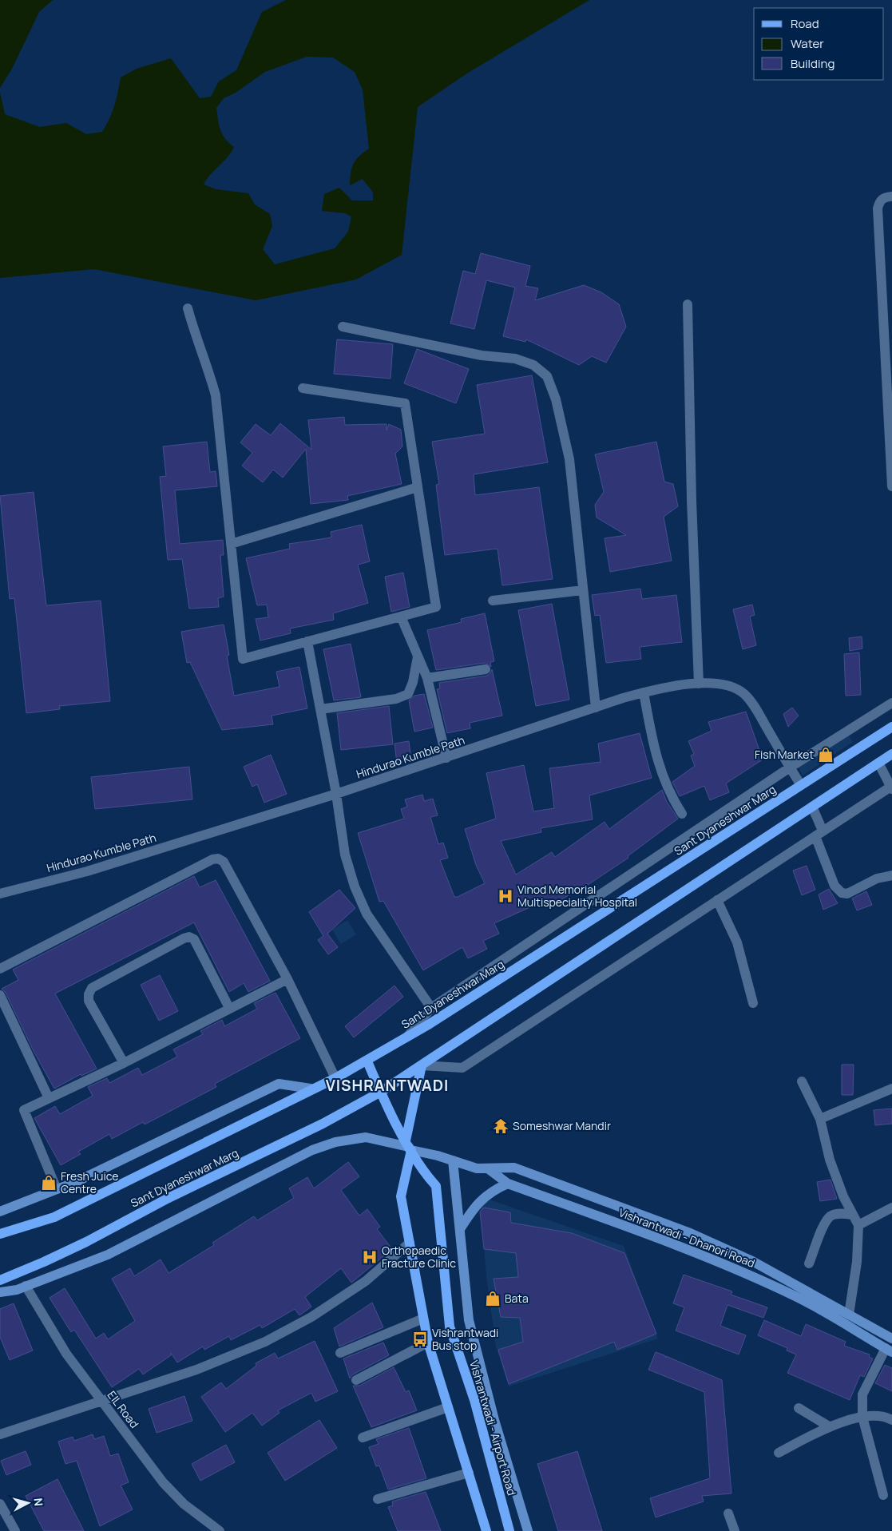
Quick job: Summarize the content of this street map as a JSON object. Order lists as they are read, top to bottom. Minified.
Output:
{"streets":{"main road":["Sant Dyaneshwar Marg","Vishrantwadi - Airport Road"],"street":["Hindurao Kumble Path","Vishrantwadi - Dhanori Road","EIL Road"]},"crossings":[["Hindurao Kumble Path","Sant Dyaneshwar Marg"],["Sant Dyaneshwar Marg","Vishrantwadi - Airport Road"],["Vishrantwadi - Dhanori Road","EIL Road"],["Vishrantwadi - Dhanori Road","Vishrantwadi - Airport Road"]],"districts":["VISHRANTWADI"],"places":{"shop":["Fish Market","Fresh Juice Centre","Bata"],"hospital":["Vinod Memorial Multispeciality Hospital","Orthopaedic Fracture Clinic"],"temple":["Someshwar Mandir"],"bus stop":["Vishrantwadi Bus stop"]},"legend":["Road","Water","Building"],"north":"right"}
